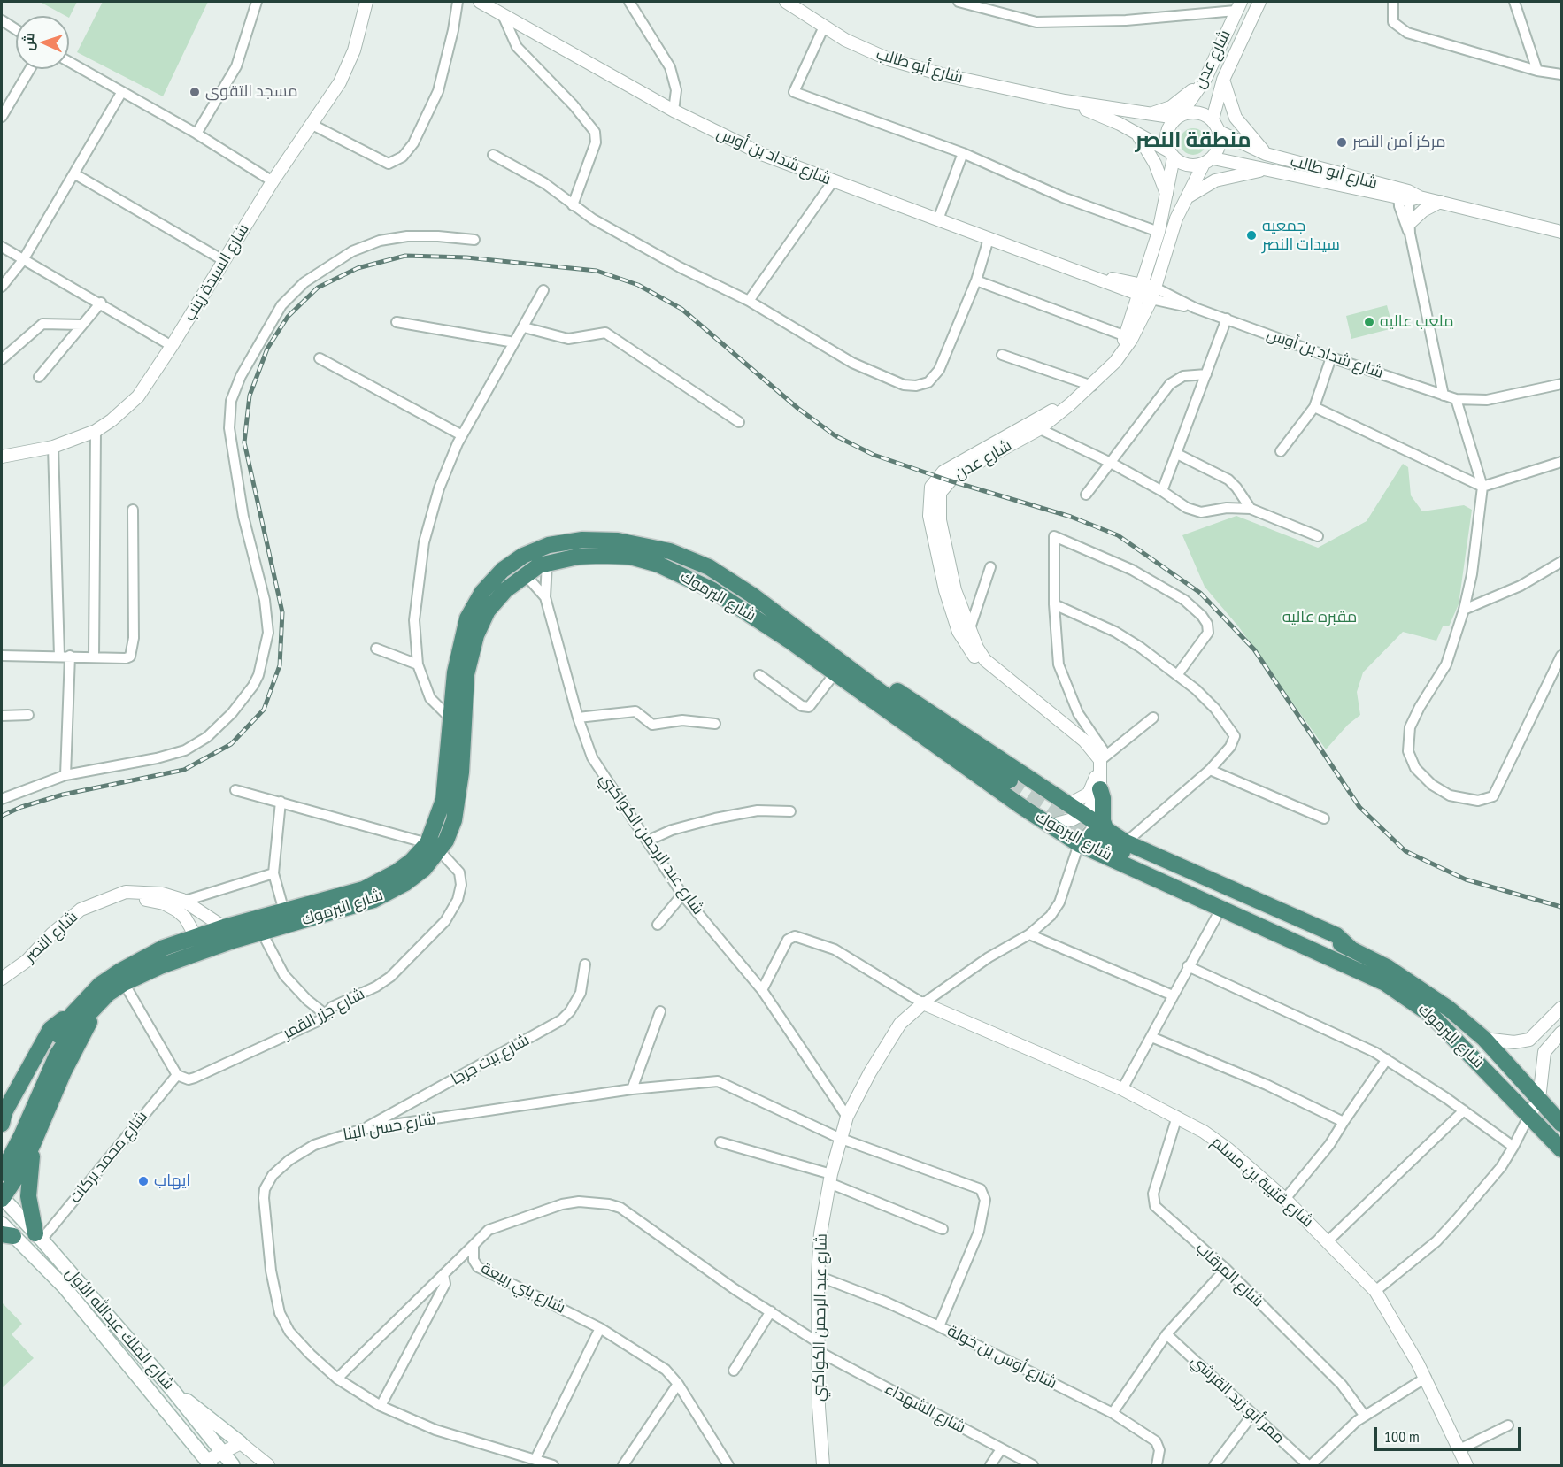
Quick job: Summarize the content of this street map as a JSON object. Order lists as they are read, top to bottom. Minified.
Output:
{"streets":{"highway":["شارع اليرموك"],"main road":["شارع الملك عبدالله الأول"],"street":["شارع عدن","شارع أبو طالب","شارع شداد بن أوس","شارع السيدة زينب","شارع عبد الرحمن الكواكبي","شارع النصر","شارع جزر القمر","شارع بيت جرجا","شارع حسن البنا","شارع محمد بركات","شارع قتيبة بن مسلم","شارع المرقاب","شارع بني ربيعة","شارع أوس بن خولة","ممر أبو زيد القرشي","شارع الشهداء"]},"crossings":[["شارع عدن","شارع أبو طالب"],["شارع عدن","شارع شداد بن أوس"],["شارع اليرموك","شارع عبد الرحمن الكواكبي"],["شارع اليرموك","شارع النصر"],["شارع اليرموك","شارع جزر القمر"],["شارع عبد الرحمن الكواكبي","شارع حسن البنا"],["شارع عبد الرحمن الكواكبي","شارع قتيبة بن مسلم"],["شارع عبد الرحمن الكواكبي","شارع بني ربيعة"],["شارع عبد الرحمن الكواكبي","شارع أوس بن خولة"],["شارع عبد الرحمن الكواكبي","شارع الشهداء"],["شارع جزر القمر","شارع محمد بركات"],["شارع بيت جرجا","شارع حسن البنا"],["شارع محمد بركات","شارع الملك عبدالله الأول"],["شارع قتيبة بن مسلم","شارع المرقاب"],["شارع بني ربيعة","شارع الشهداء"]],"districts":["منطقة النصر"],"parks":["مقبره عاليه"],"places":["مسجد التقوى","مركز أمن النصر","جمعيه سيدات النصر","ملعب عاليه","ايهاب"],"scale_bar":"100 m","north":"left"}
